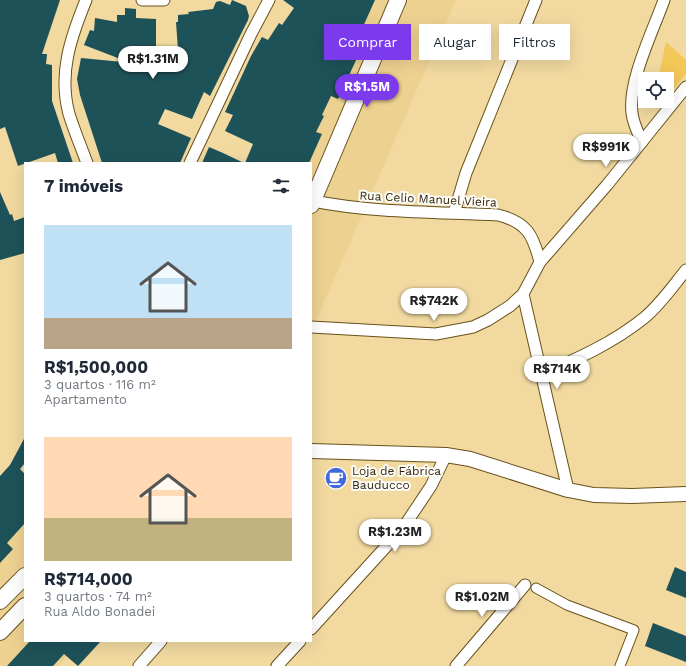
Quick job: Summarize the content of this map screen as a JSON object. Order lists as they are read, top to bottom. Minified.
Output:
{"streets":{"street":["Rua Celio Manuel Vieira"]},"places":{"cafe":["Loja de Fábrica Bauducco"]},"page":{"chip":["Comprar","Alugar","Filtros"],"price":["R$1.31M","R$1.5M","R$991K","R$742K","R$714K","R$1.23M","R$1.02M"],"heading":"7 imóveis","list":[{"name":"R$1,500,000","note":"3 quartos · 116 m² · Apartamento"},{"name":"R$714,000","note":"3 quartos · 74 m² · Rua Aldo Bonadei"}]}}
